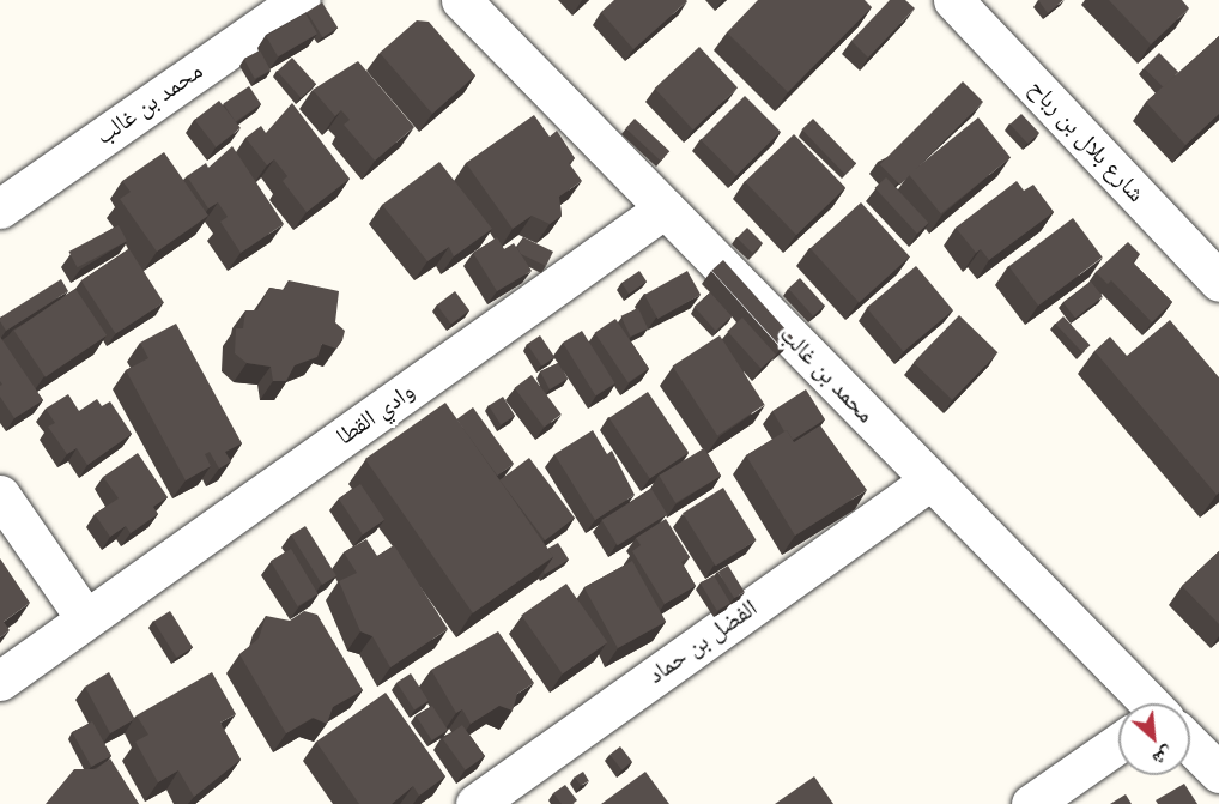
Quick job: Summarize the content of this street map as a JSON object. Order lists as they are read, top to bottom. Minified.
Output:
{"streets":{"street":["محمد بن غالب","شارع بلال بن رباح","وادي القطا","الفضل بن حماد"]},"crossings":[["محمد بن غالب","وادي القطا"],["محمد بن غالب","الفضل بن حماد"]],"north":"bottom right"}
